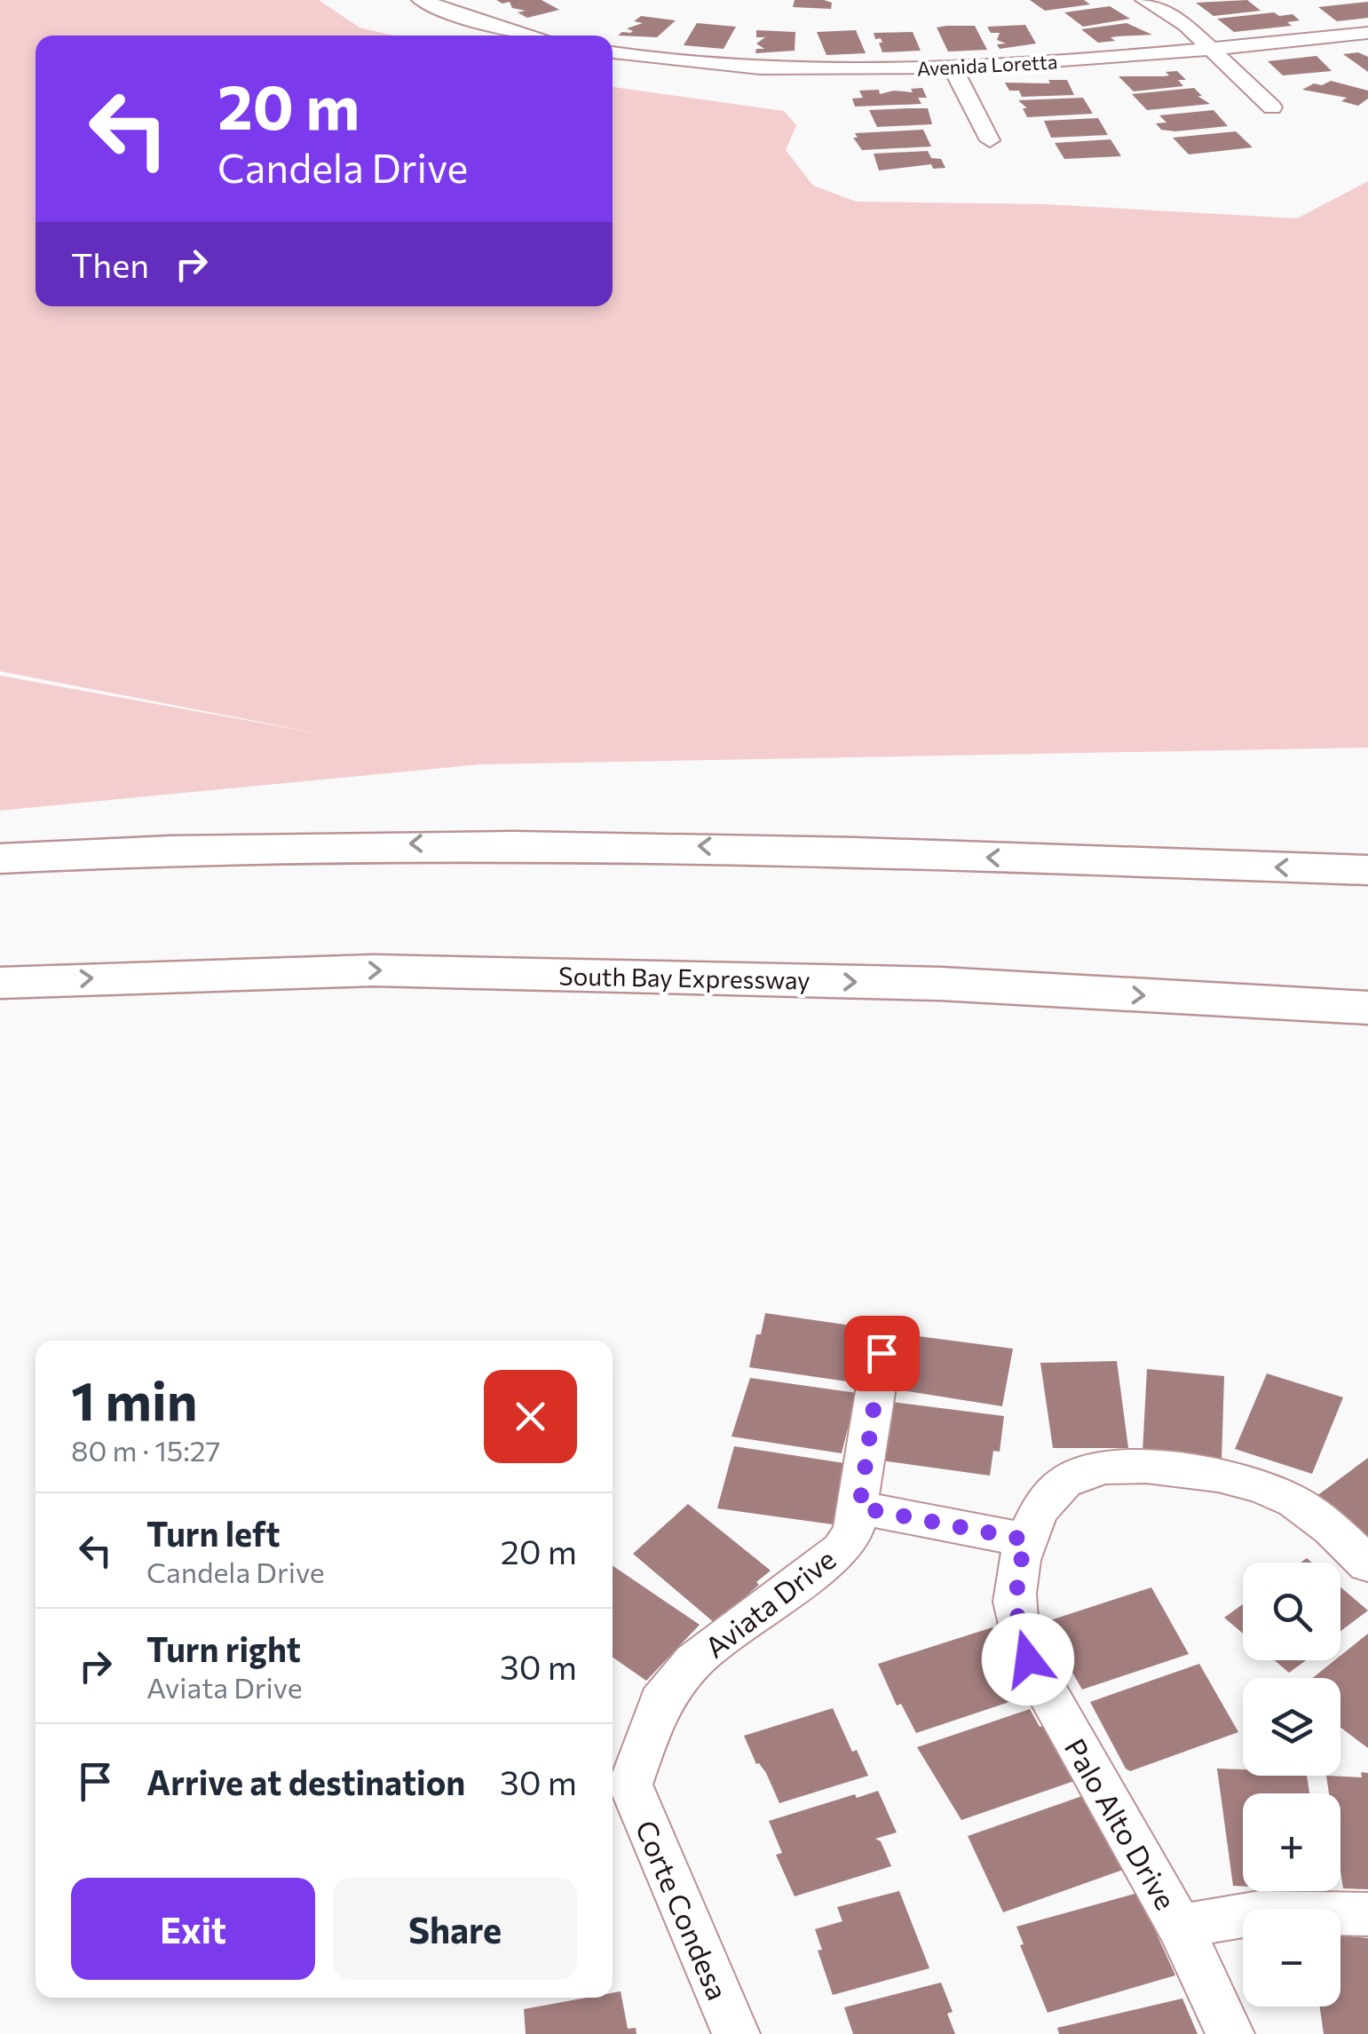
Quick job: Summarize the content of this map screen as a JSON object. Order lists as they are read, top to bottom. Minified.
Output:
{"streets":{"highway":["South Bay Expressway"],"street":["Avenida Loretta","Aviata Drive","Palo Alto Drive","Corte Condesa"]},"crossings":[["Aviata Drive","Corte Condesa"]],"page":{"turn":["20 m","Candela Drive"],"then":"Then","heading":["1 min","80 m · 15:27"],"list":[{"name":"Turn left","note":"Candela Drive","value":"20 m"},{"name":"Turn right","note":"Aviata Drive","value":"30 m"},{"name":"Arrive at destination","value":"30 m"}],"map_buttons":["+","−"],"buttons":["Exit","Share"]}}
